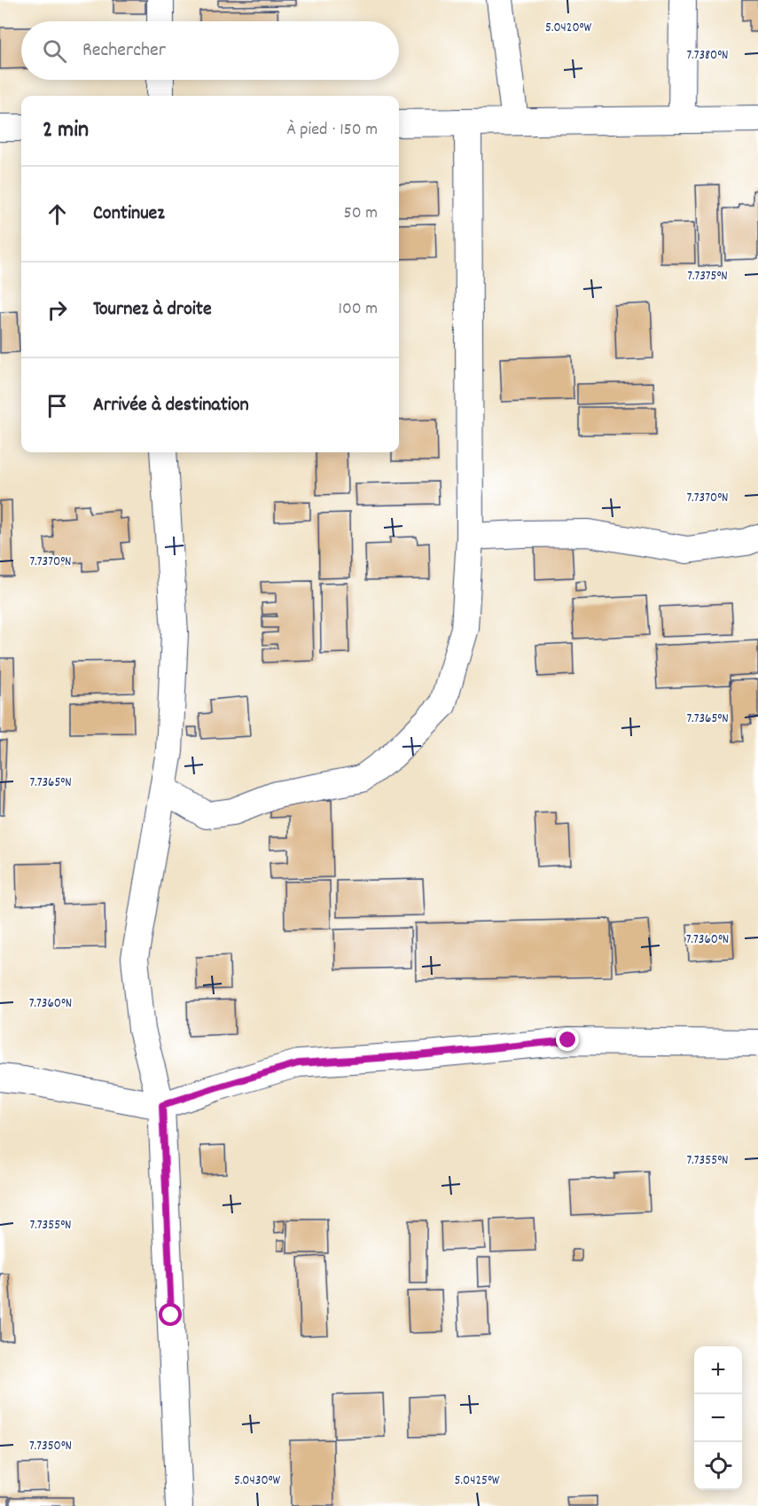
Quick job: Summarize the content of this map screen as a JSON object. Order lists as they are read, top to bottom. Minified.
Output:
{"page":{"search":"Rechercher","heading":["2 min","À pied · 150 m"],"list":[["Continuez","50 m"],["Tournez à droite","100 m"],"Arrivée à destination"],"map_buttons":["+","−"]},"coordinates":["5.0420°W","7.7380°N","7.7375°N","7.7370°N","7.7365°N","7.7360°N","7.7355°N","7.7350°N","5.0430°W","5.0425°W"]}
